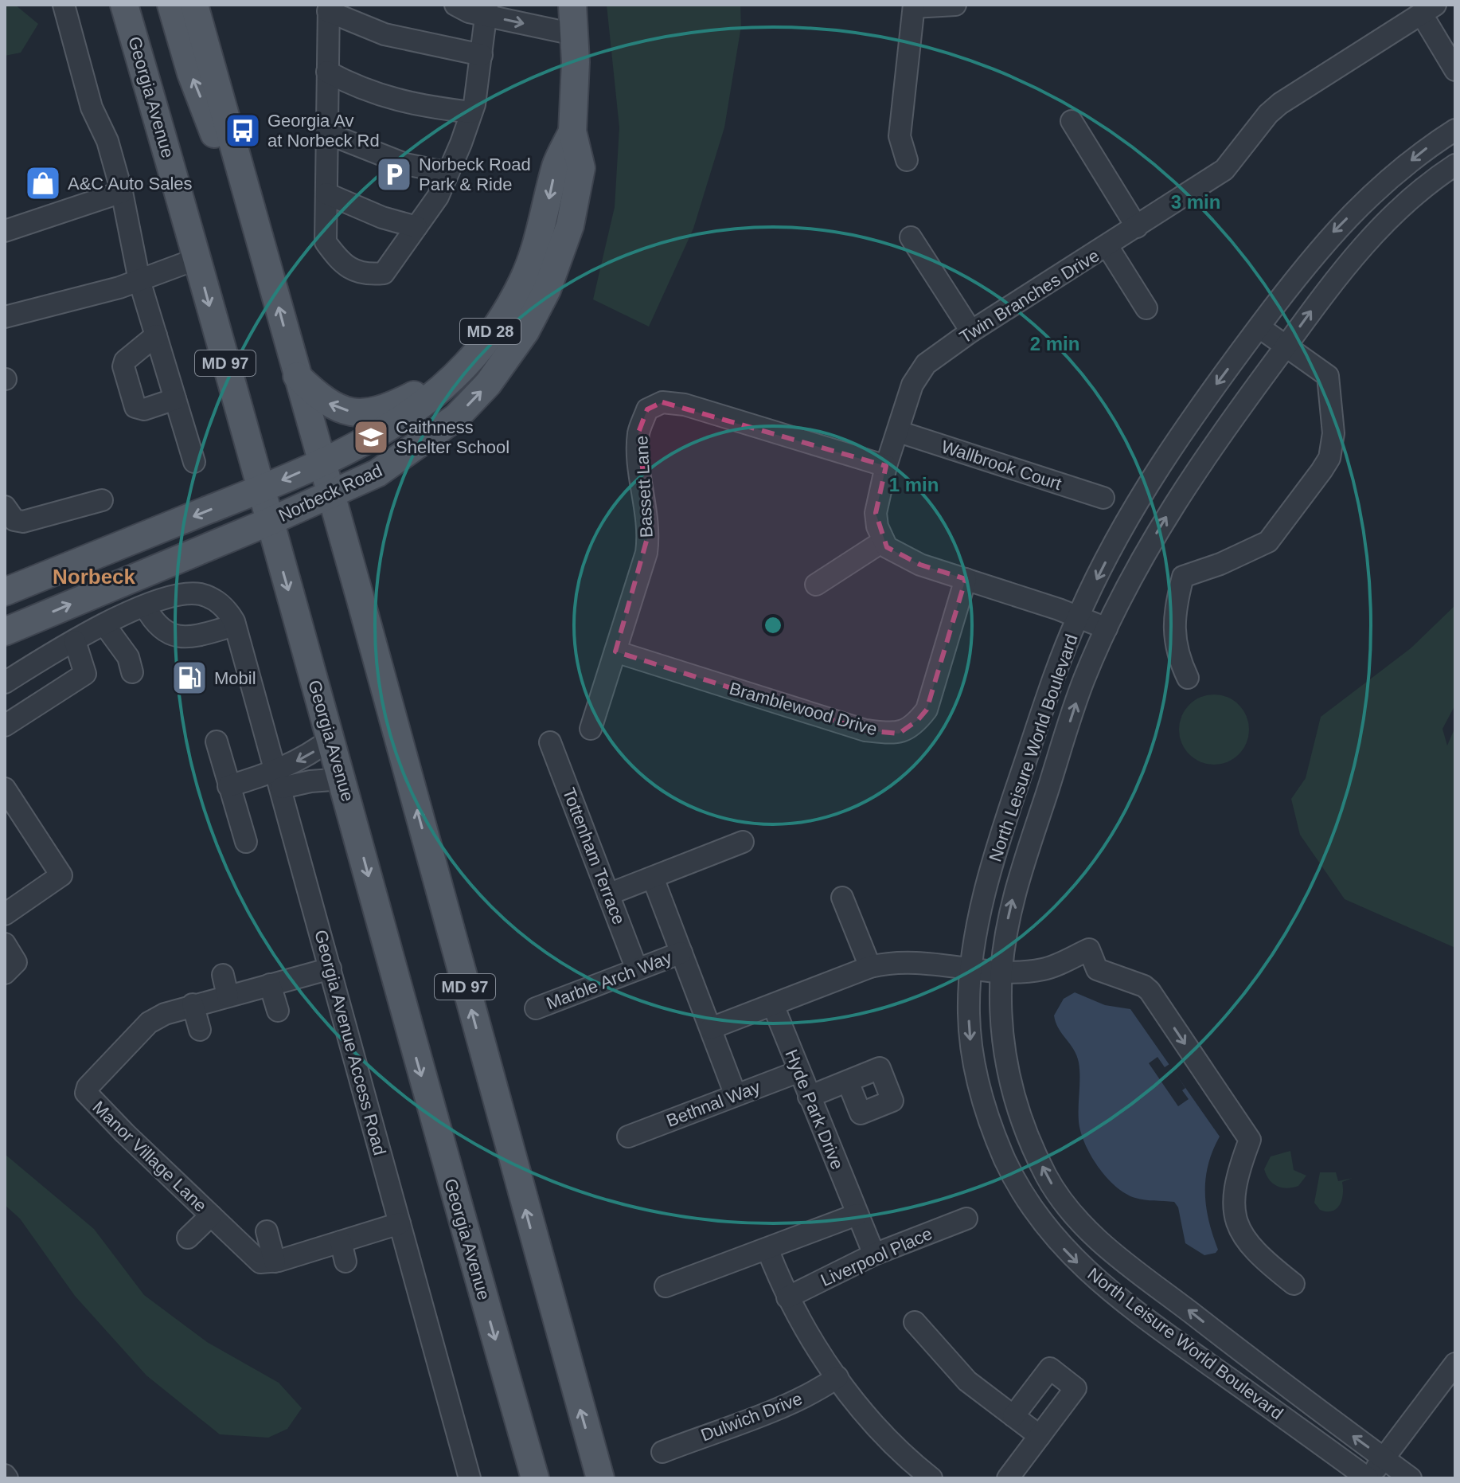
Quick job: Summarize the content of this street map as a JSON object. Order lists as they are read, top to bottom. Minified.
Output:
{"streets":{"main road":["Georgia Avenue","MD 28","MD 97","Norbeck Road"],"street":["Twin Branches Drive","Wallbrook Court","Bassett Lane","Bramblewood Drive","North Leisure World Boulevard","Tottenham Terrace","Marble Arch Way","Georgia Avenue Access Road","Bethnal Way","Hyde Park Drive","Manor Village Lane","Liverpool Place","Dulwich Drive"]},"crossings":[["Georgia Avenue","Norbeck Road"],["Twin Branches Drive","Wallbrook Court"],["Twin Branches Drive","Bassett Lane"],["MD 97","Norbeck Road"],["Bassett Lane","Bramblewood Drive"],["Tottenham Terrace","Marble Arch Way"],["Georgia Avenue Access Road","Manor Village Lane"],["Bethnal Way","Hyde Park Drive"],["Hyde Park Drive","Liverpool Place"]],"districts":["Norbeck"],"places":{"bus stop":["Georgia Av at Norbeck Rd"],"parking":["Norbeck Road Park & Ride"],"shop":["A&C Auto Sales"],"school or university":["Caithness Shelter School"],"fuel station":["Mobil"]},"rings":["3 min","2 min","1 min"]}
